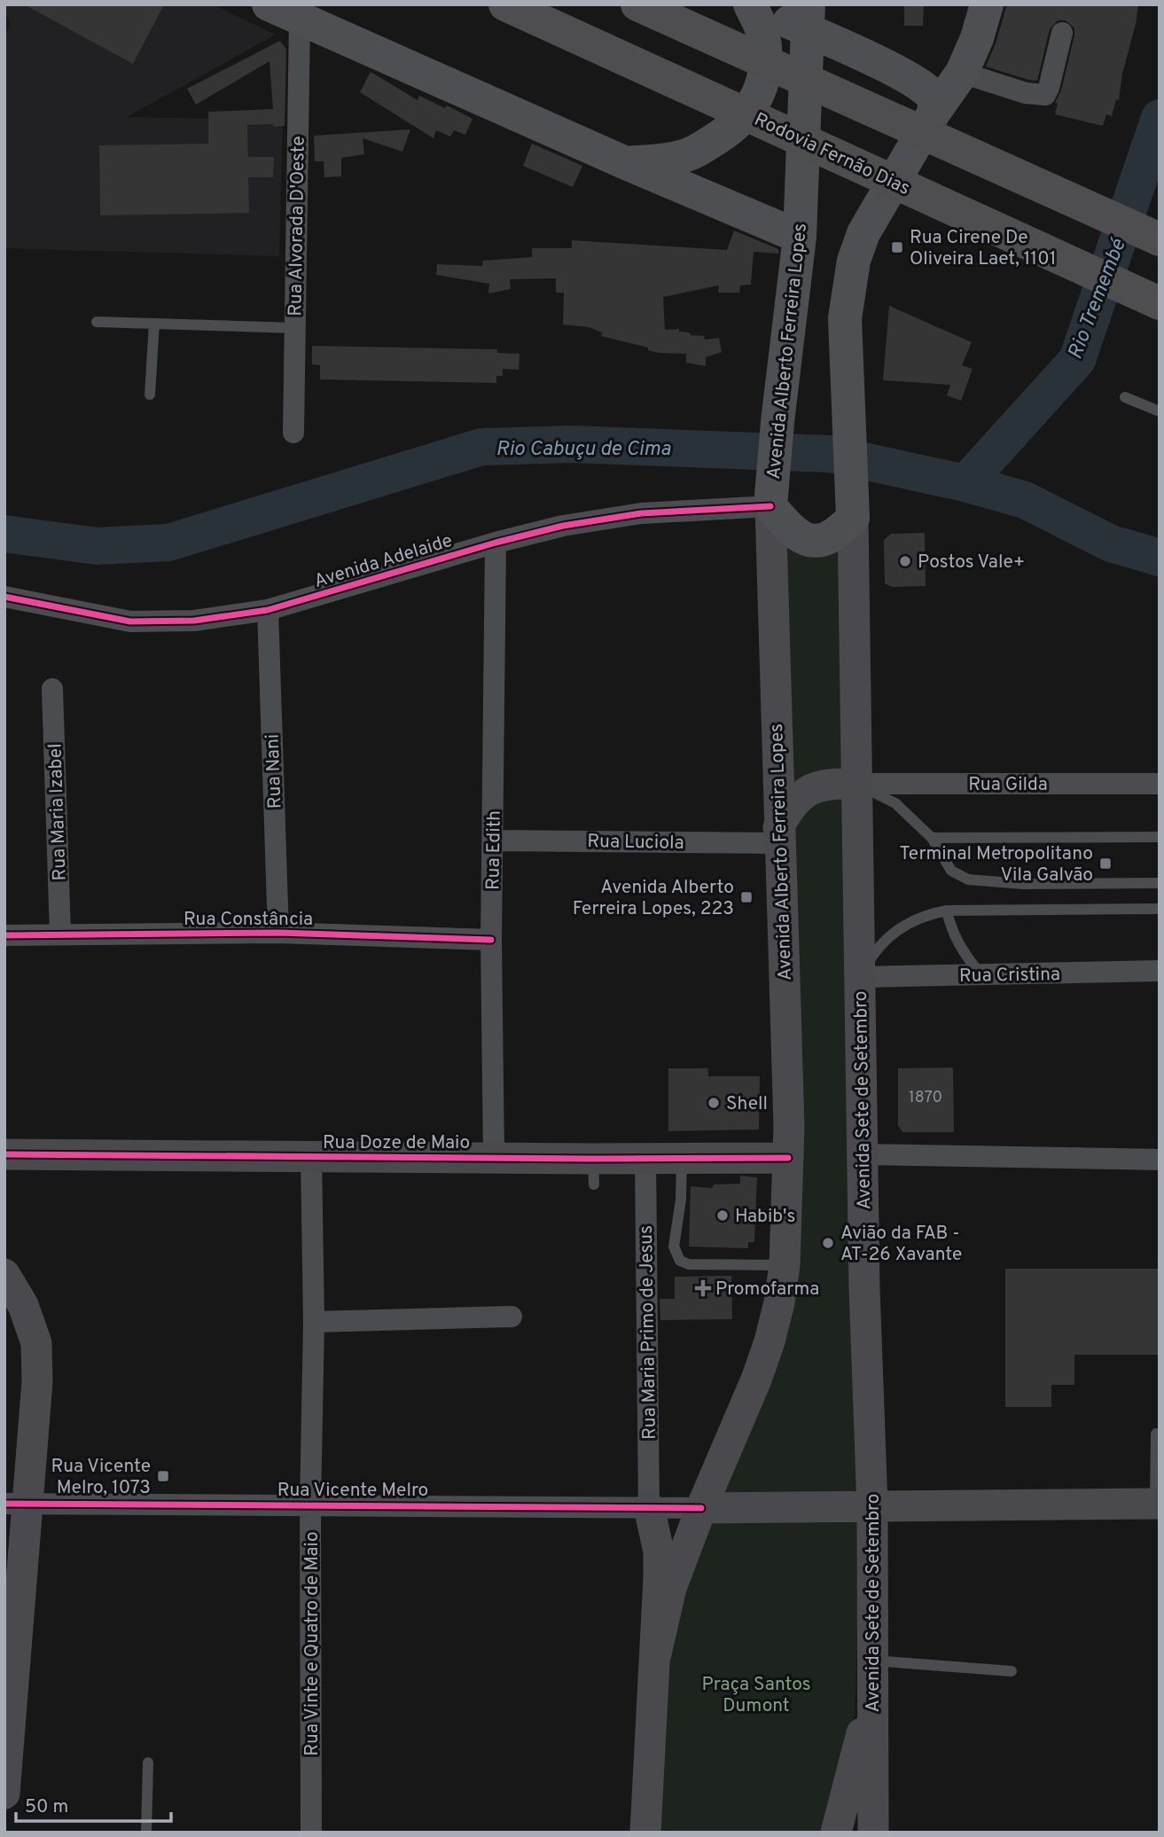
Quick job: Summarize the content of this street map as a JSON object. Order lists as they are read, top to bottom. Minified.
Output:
{"streets":{"highway":["Rodovia Fernão Dias"],"main road":["Avenida Alberto Ferreira Lopes","Avenida Sete de Setembro","Rua Doze de Maio"],"street":["Rua Alvorada D'Oeste","Avenida Adelaide","Rua Nani","Rua Gilda","Rua Maria Izabel","Rua Luciola","Rua Edith","Rua Constância","Rua Cristina","Rua Maria Primo de Jesus","Rua Vicente Melro","Rua Vinte e Quatro de Maio"]},"crossings":[["Avenida Alberto Ferreira Lopes","Avenida Adelaide"],["Avenida Alberto Ferreira Lopes","Rua Luciola"],["Avenida Alberto Ferreira Lopes","Rua Doze de Maio"],["Avenida Alberto Ferreira Lopes","Rua Vicente Melro"],["Avenida Adelaide","Rua Nani"],["Avenida Adelaide","Rua Edith"],["Rua Nani","Rua Constância"],["Rua Gilda","Avenida Sete de Setembro"],["Rua Maria Izabel","Rua Constância"],["Rua Luciola","Rua Edith"],["Rua Edith","Rua Constância"],["Rua Edith","Rua Doze de Maio"],["Rua Cristina","Avenida Sete de Setembro"],["Rua Doze de Maio","Rua Maria Primo de Jesus"],["Rua Doze de Maio","Rua Vinte e Quatro de Maio"],["Rua Maria Primo de Jesus","Rua Vicente Melro"],["Rua Vicente Melro","Rua Vinte e Quatro de Maio"]],"water":["Rio Tremembé","Rio Cabuçu de Cima"],"parks":["Praça Santos Dumont"],"places":{"transit":["Rua Cirene De Oliveira Laet, 1101","Terminal Metropolitano Vila Galvão","Avenida Alberto Ferreira Lopes, 223","Rua Vicente Melro, 1073"],"other":["Postos Vale+","Shell","Habib's","Avião da FAB - AT-26 Xavante"],"health":["Promofarma"]},"house_numbers":["1870"],"scale_bar":"50 m"}
